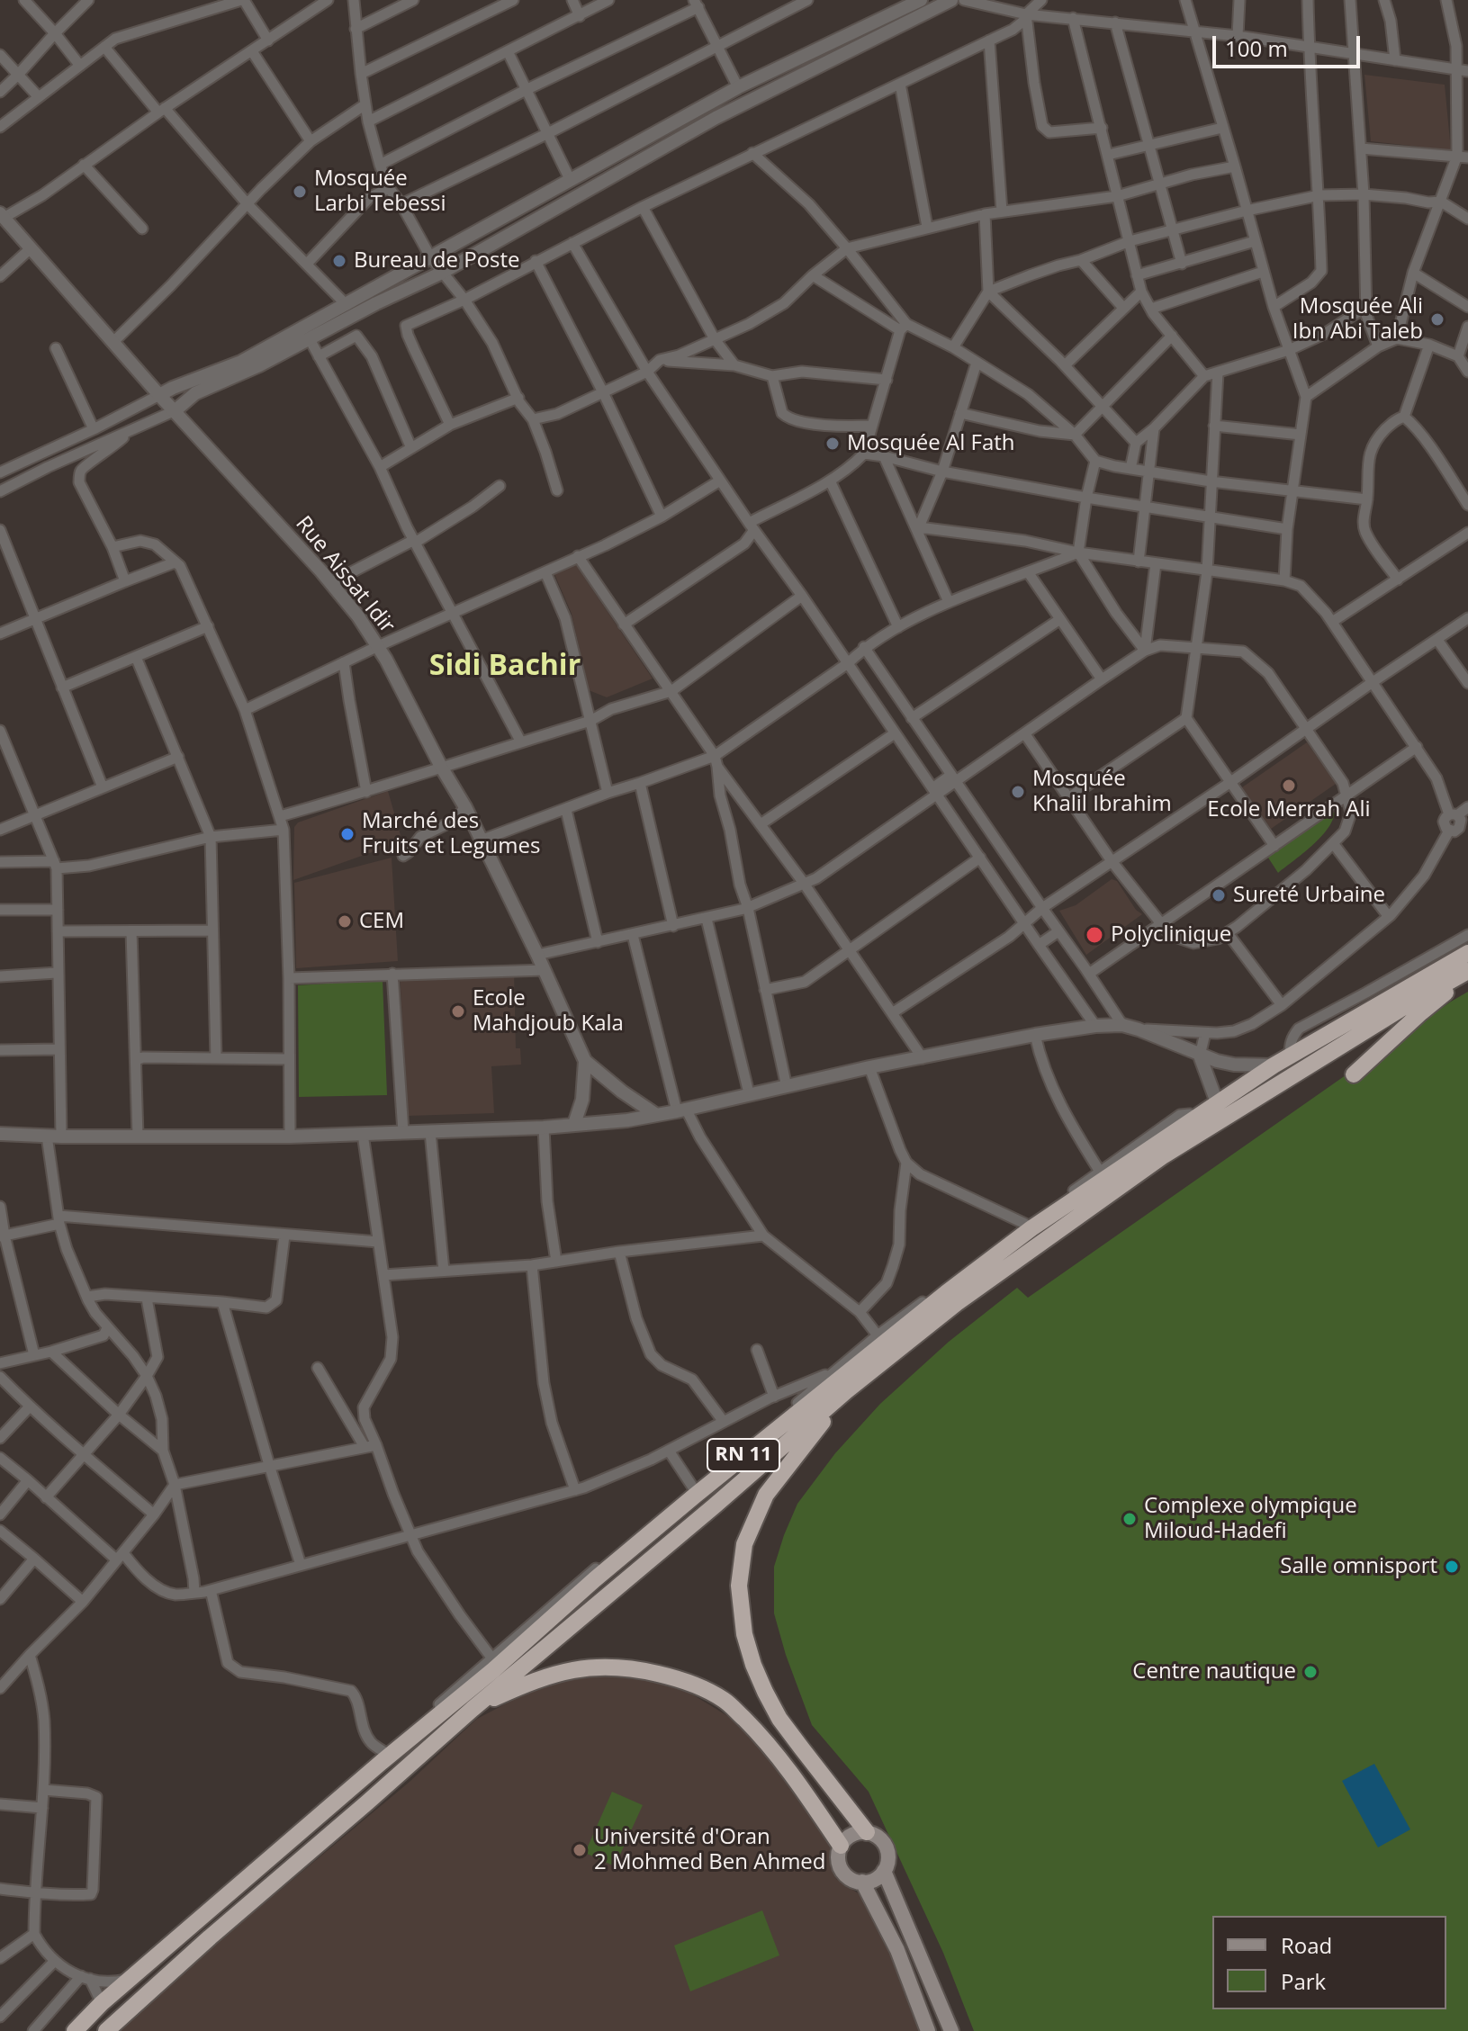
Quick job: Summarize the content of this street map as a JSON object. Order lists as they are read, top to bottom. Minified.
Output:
{"streets":{"highway":["RN 11"],"street":["Rue Aissat Idir"]},"districts":["Sidi Bachir"],"places":["Mosquée Larbi Tebessi","Bureau de Poste","Mosquée Ali Ibn Abi Taleb","Mosquée Al Fath","Ecole Merrah Ali","Mosquée Khalil Ibrahim","Marché des Fruits et Legumes","Sureté Urbaine","CEM","Polyclinique","Ecole Mahdjoub Kala","Complexe olympique Miloud-Hadefi","Salle omnisport","Centre nautique","Université d'Oran 2 Mohmed Ben Ahmed"],"legend":["Road","Park"],"scale_bar":"100 m"}
